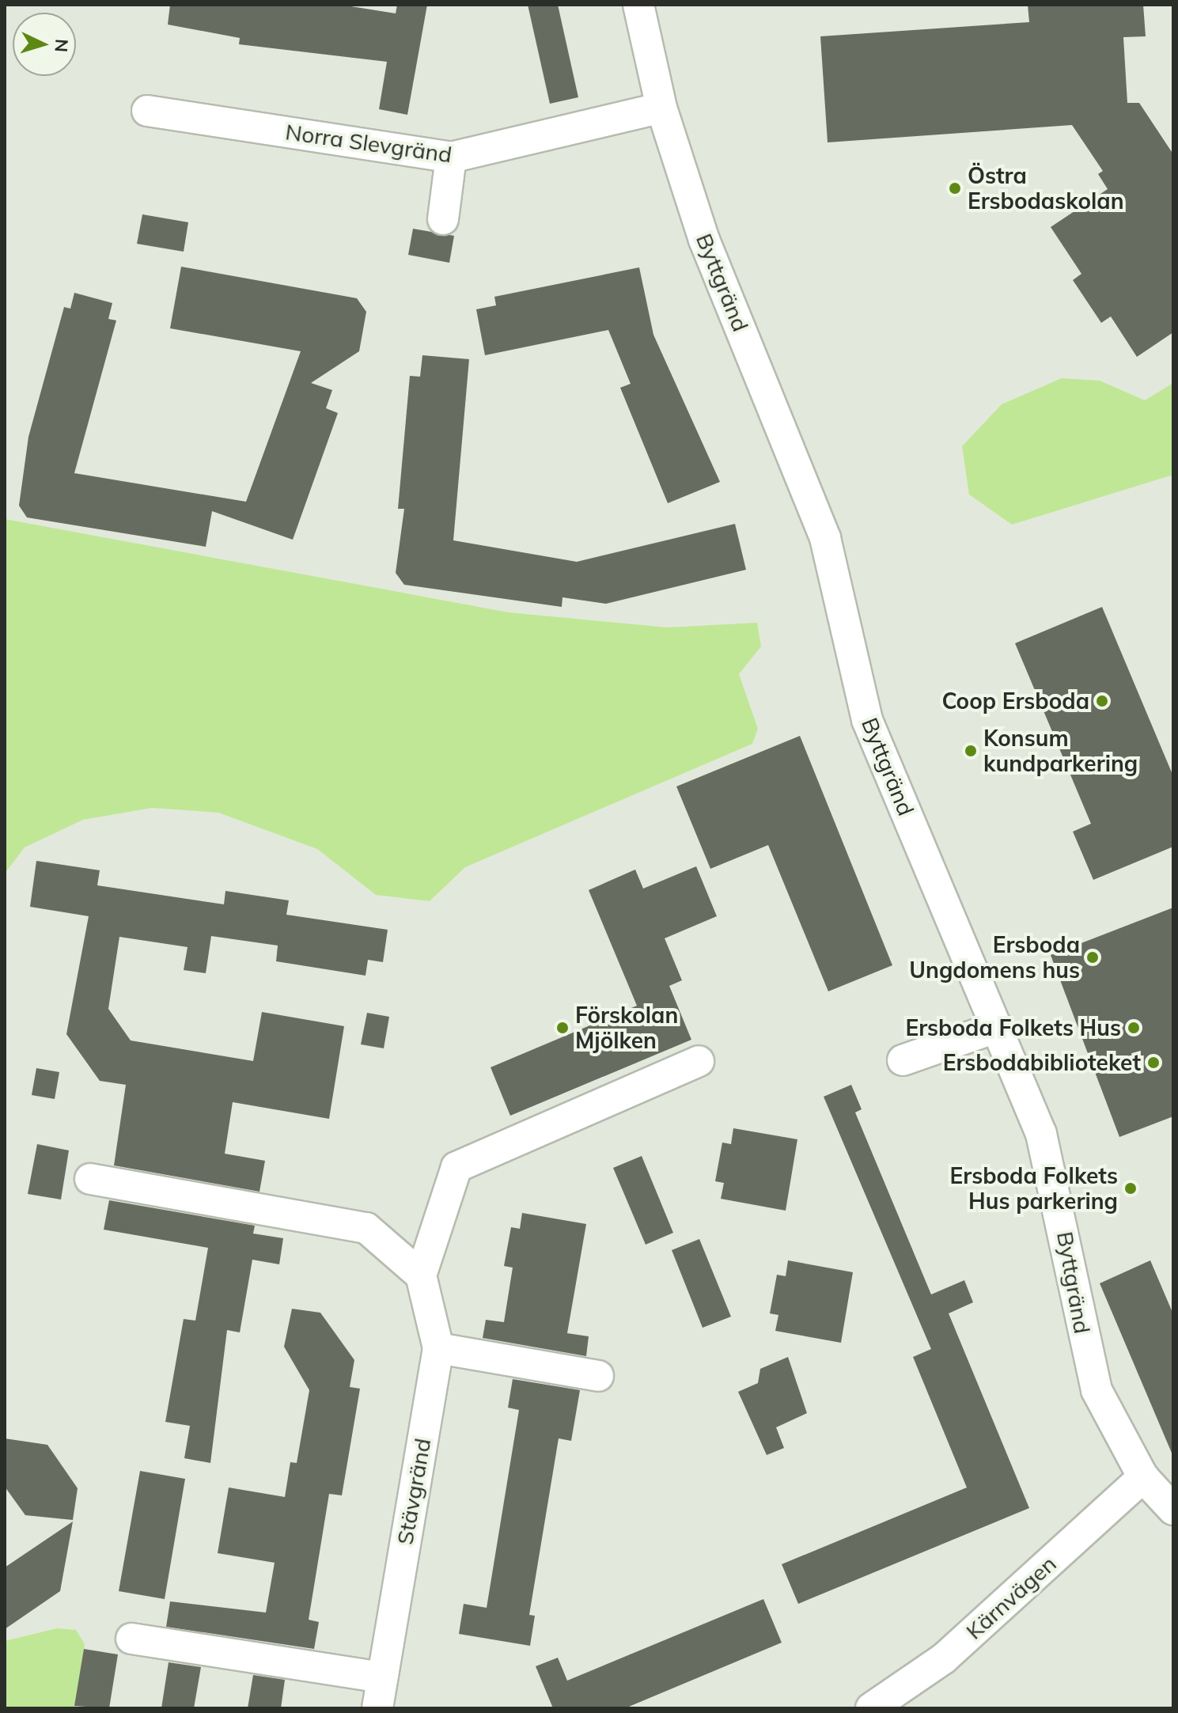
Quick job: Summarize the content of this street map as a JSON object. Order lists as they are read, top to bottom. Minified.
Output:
{"streets":{"street":["Norra Slevgränd","Byttgränd","Stävgränd","Kärnvägen"]},"crossings":[["Norra Slevgränd","Byttgränd"],["Byttgränd","Kärnvägen"]],"places":["Östra Ersbodaskolan","Coop Ersboda","Konsum kundparkering","Ersboda Ungdomens hus","Förskolan Mjölken","Ersboda Folkets Hus","Ersbodabiblioteket","Ersboda Folkets Hus parkering"],"north":"right"}
